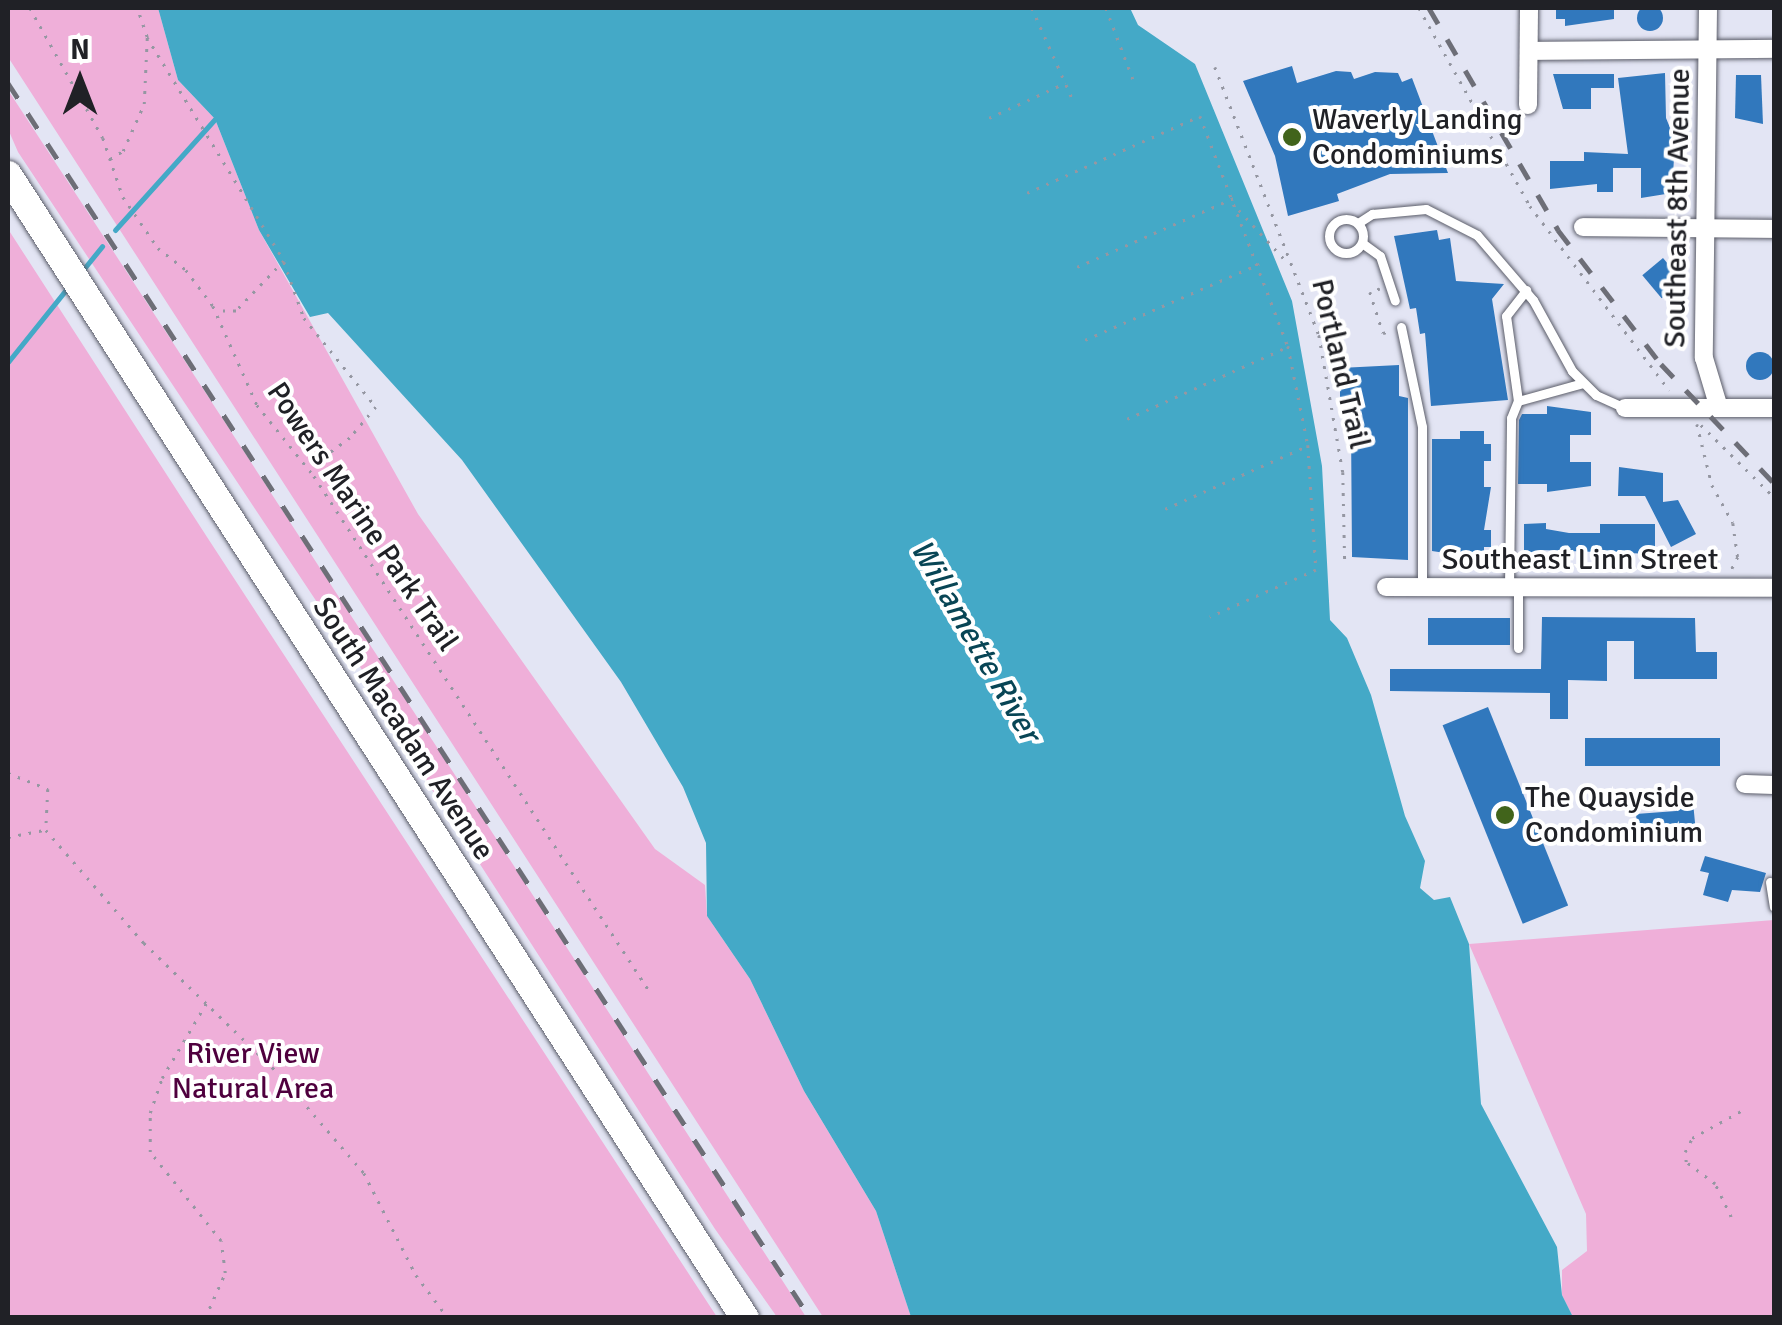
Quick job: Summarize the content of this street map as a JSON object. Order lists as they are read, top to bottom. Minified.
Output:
{"streets":{"main road":["South Macadam Avenue"],"street":["Southeast 8th Avenue","Southeast Linn Street"],"path":["Portland Trail","Powers Marine Park Trail"]},"water":["Willamette River"],"parks":["River View Natural Area"],"places":["Waverly Landing Condominiums","The Quayside Condominium"],"north":"top"}
